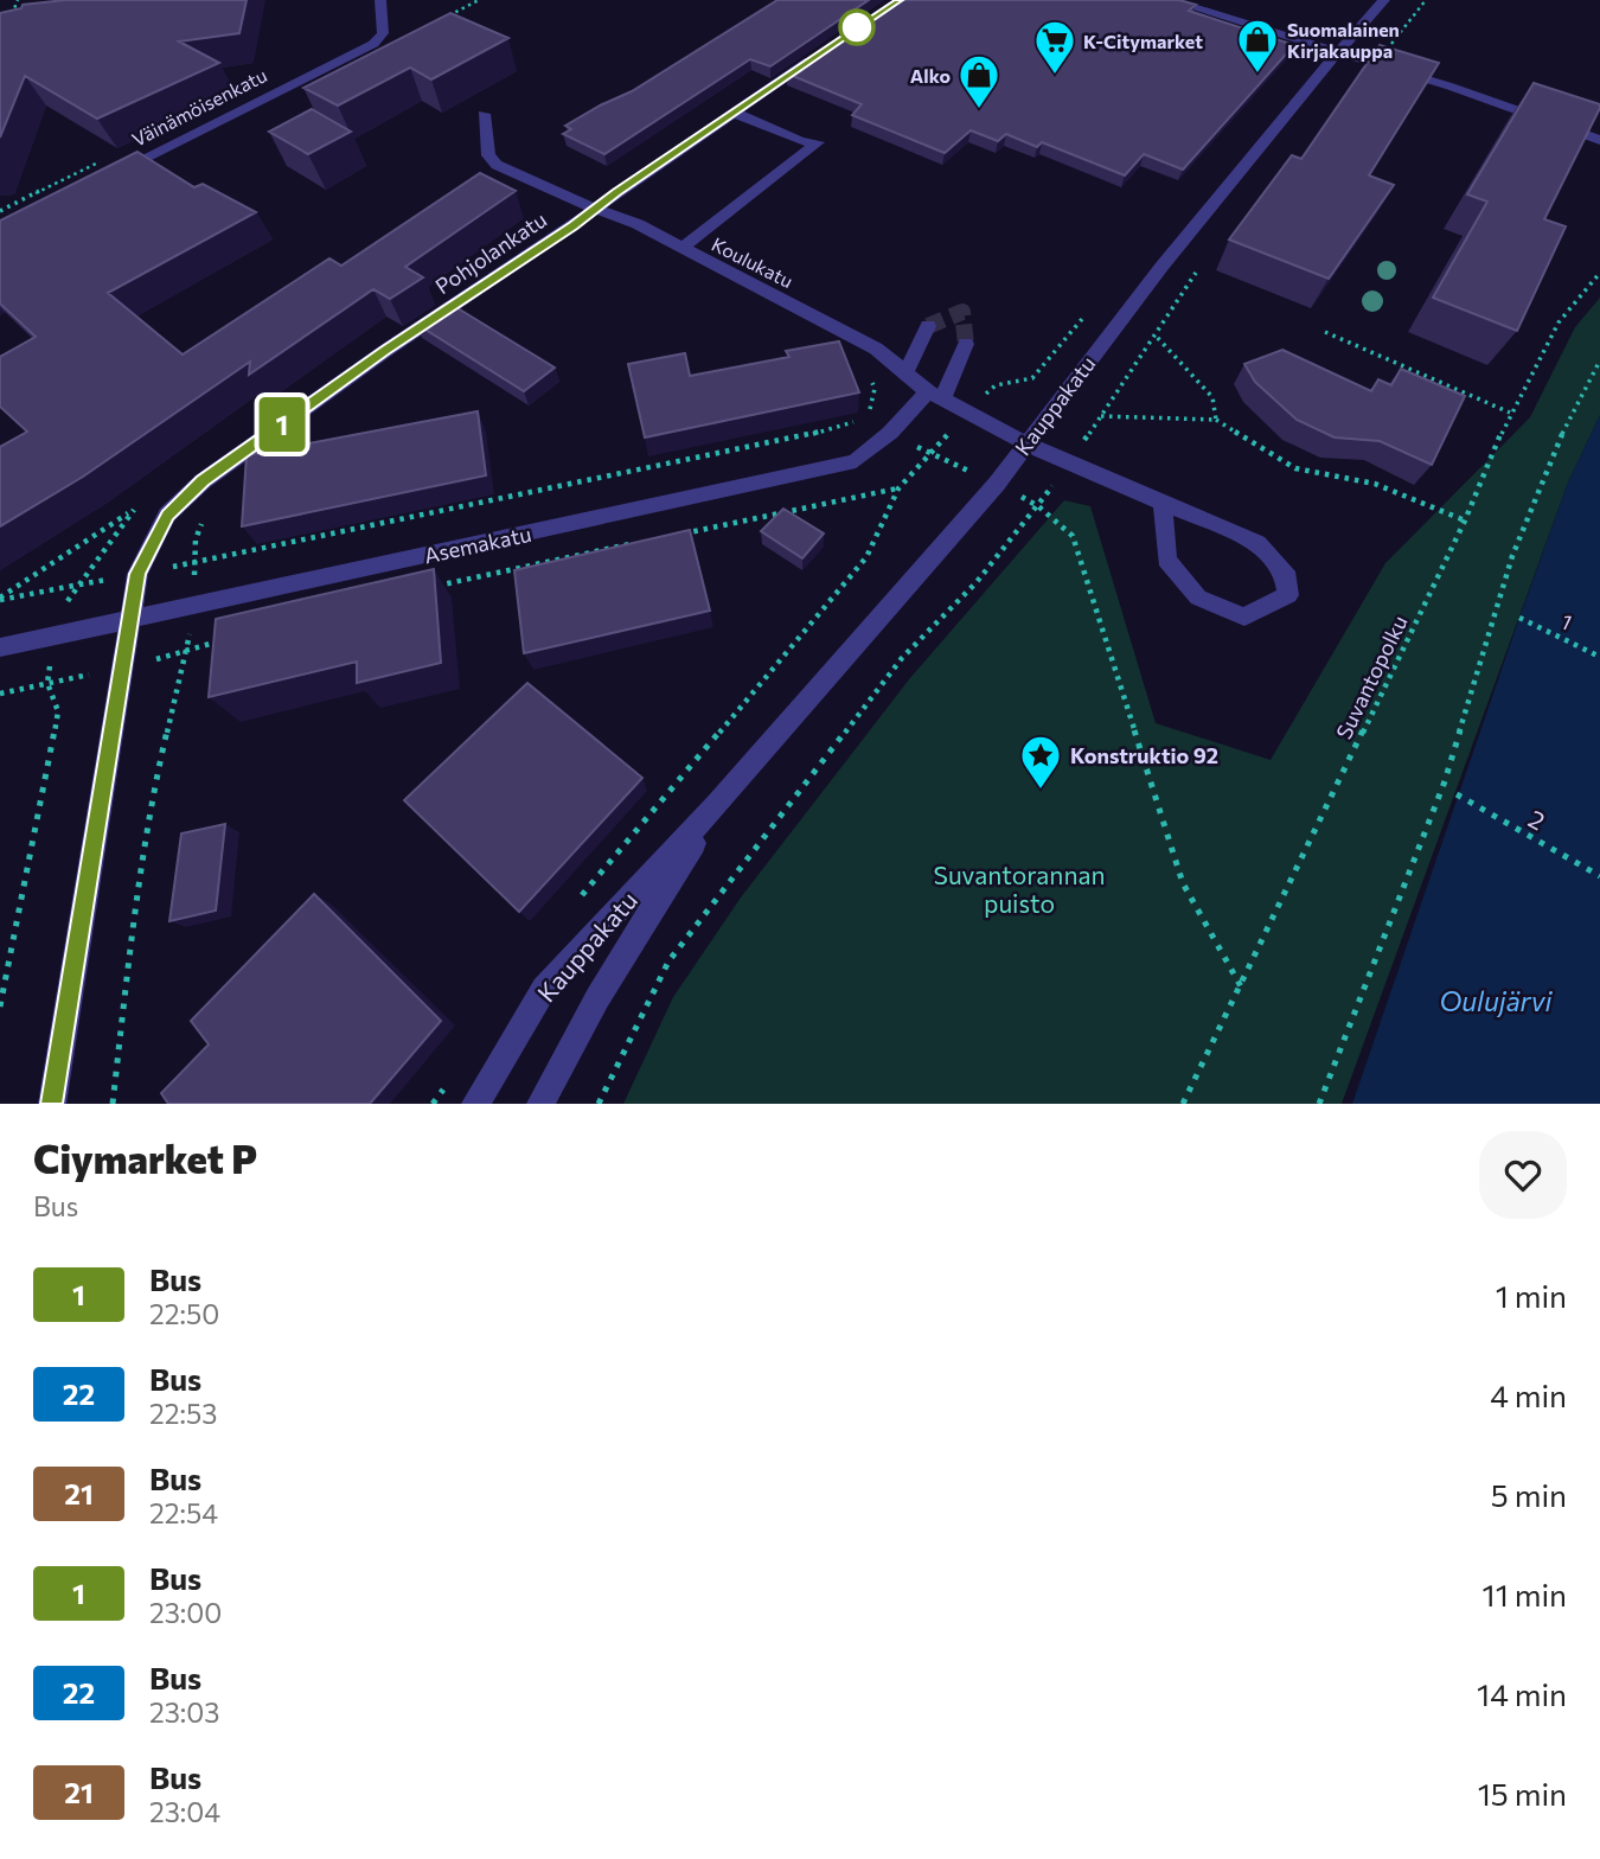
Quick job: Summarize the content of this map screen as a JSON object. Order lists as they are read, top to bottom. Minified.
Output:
{"streets":{"street":["Väinämöisenkatu","Pohjolankatu","Koulukatu","Kauppakatu","Asemakatu"],"path":["1","Suvantopolku","2"]},"crossings":[["Pohjolankatu","Koulukatu"],["Pohjolankatu","Asemakatu"],["Koulukatu","Kauppakatu"],["Koulukatu","Asemakatu"]],"water":["Oulujärvi"],"parks":["Suvantorannan puisto"],"places":{"shop":["Suomalainen Kirjakauppa","Alko"],"supermarket":["K-Citymarket"],"place":["Konstruktio 92"]},"lines":["bus line 1"],"page":{"on_map":"1","heading":["Ciymarket P","Bus"],"list":[{"mark":"1","name":"Bus","note":"22:50","value":"1 min"},{"mark":"22","name":"Bus","note":"22:53","value":"4 min"},{"mark":"21","name":"Bus","note":"22:54","value":"5 min"},{"mark":"1","name":"Bus","note":"23:00","value":"11 min"},{"mark":"22","name":"Bus","note":"23:03","value":"14 min"},{"mark":"21","name":"Bus","note":"23:04","value":"15 min"}]}}
